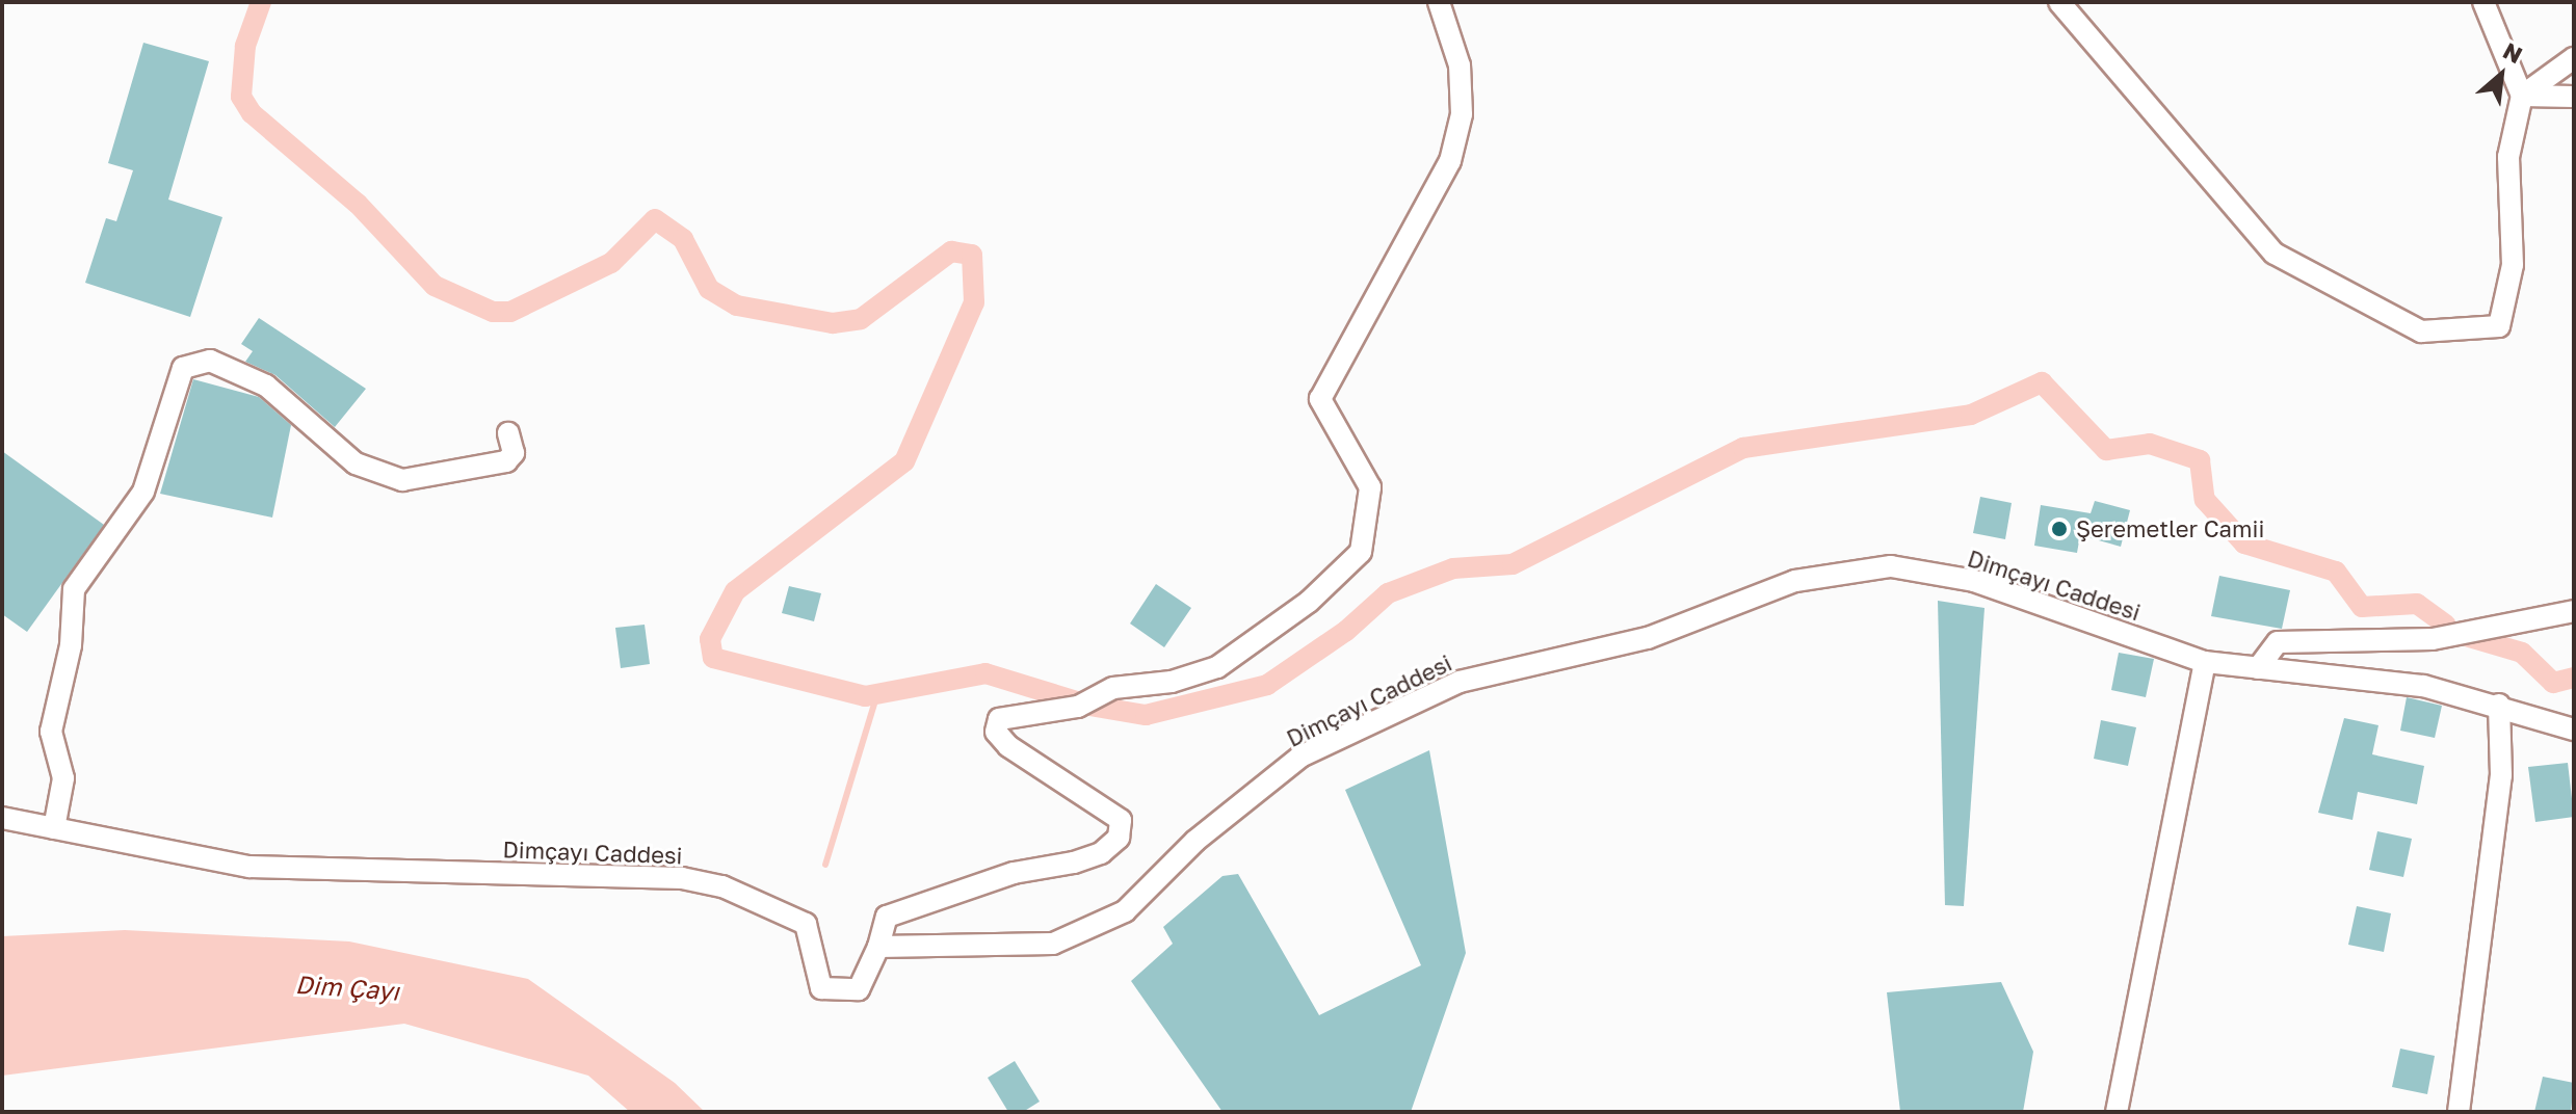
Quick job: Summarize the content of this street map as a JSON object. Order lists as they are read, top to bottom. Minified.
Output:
{"streets":{"street":["Dimçayı Caddesi"]},"water":["Dim Çayı"],"places":["Şeremetler Camii"],"north":"top right"}
